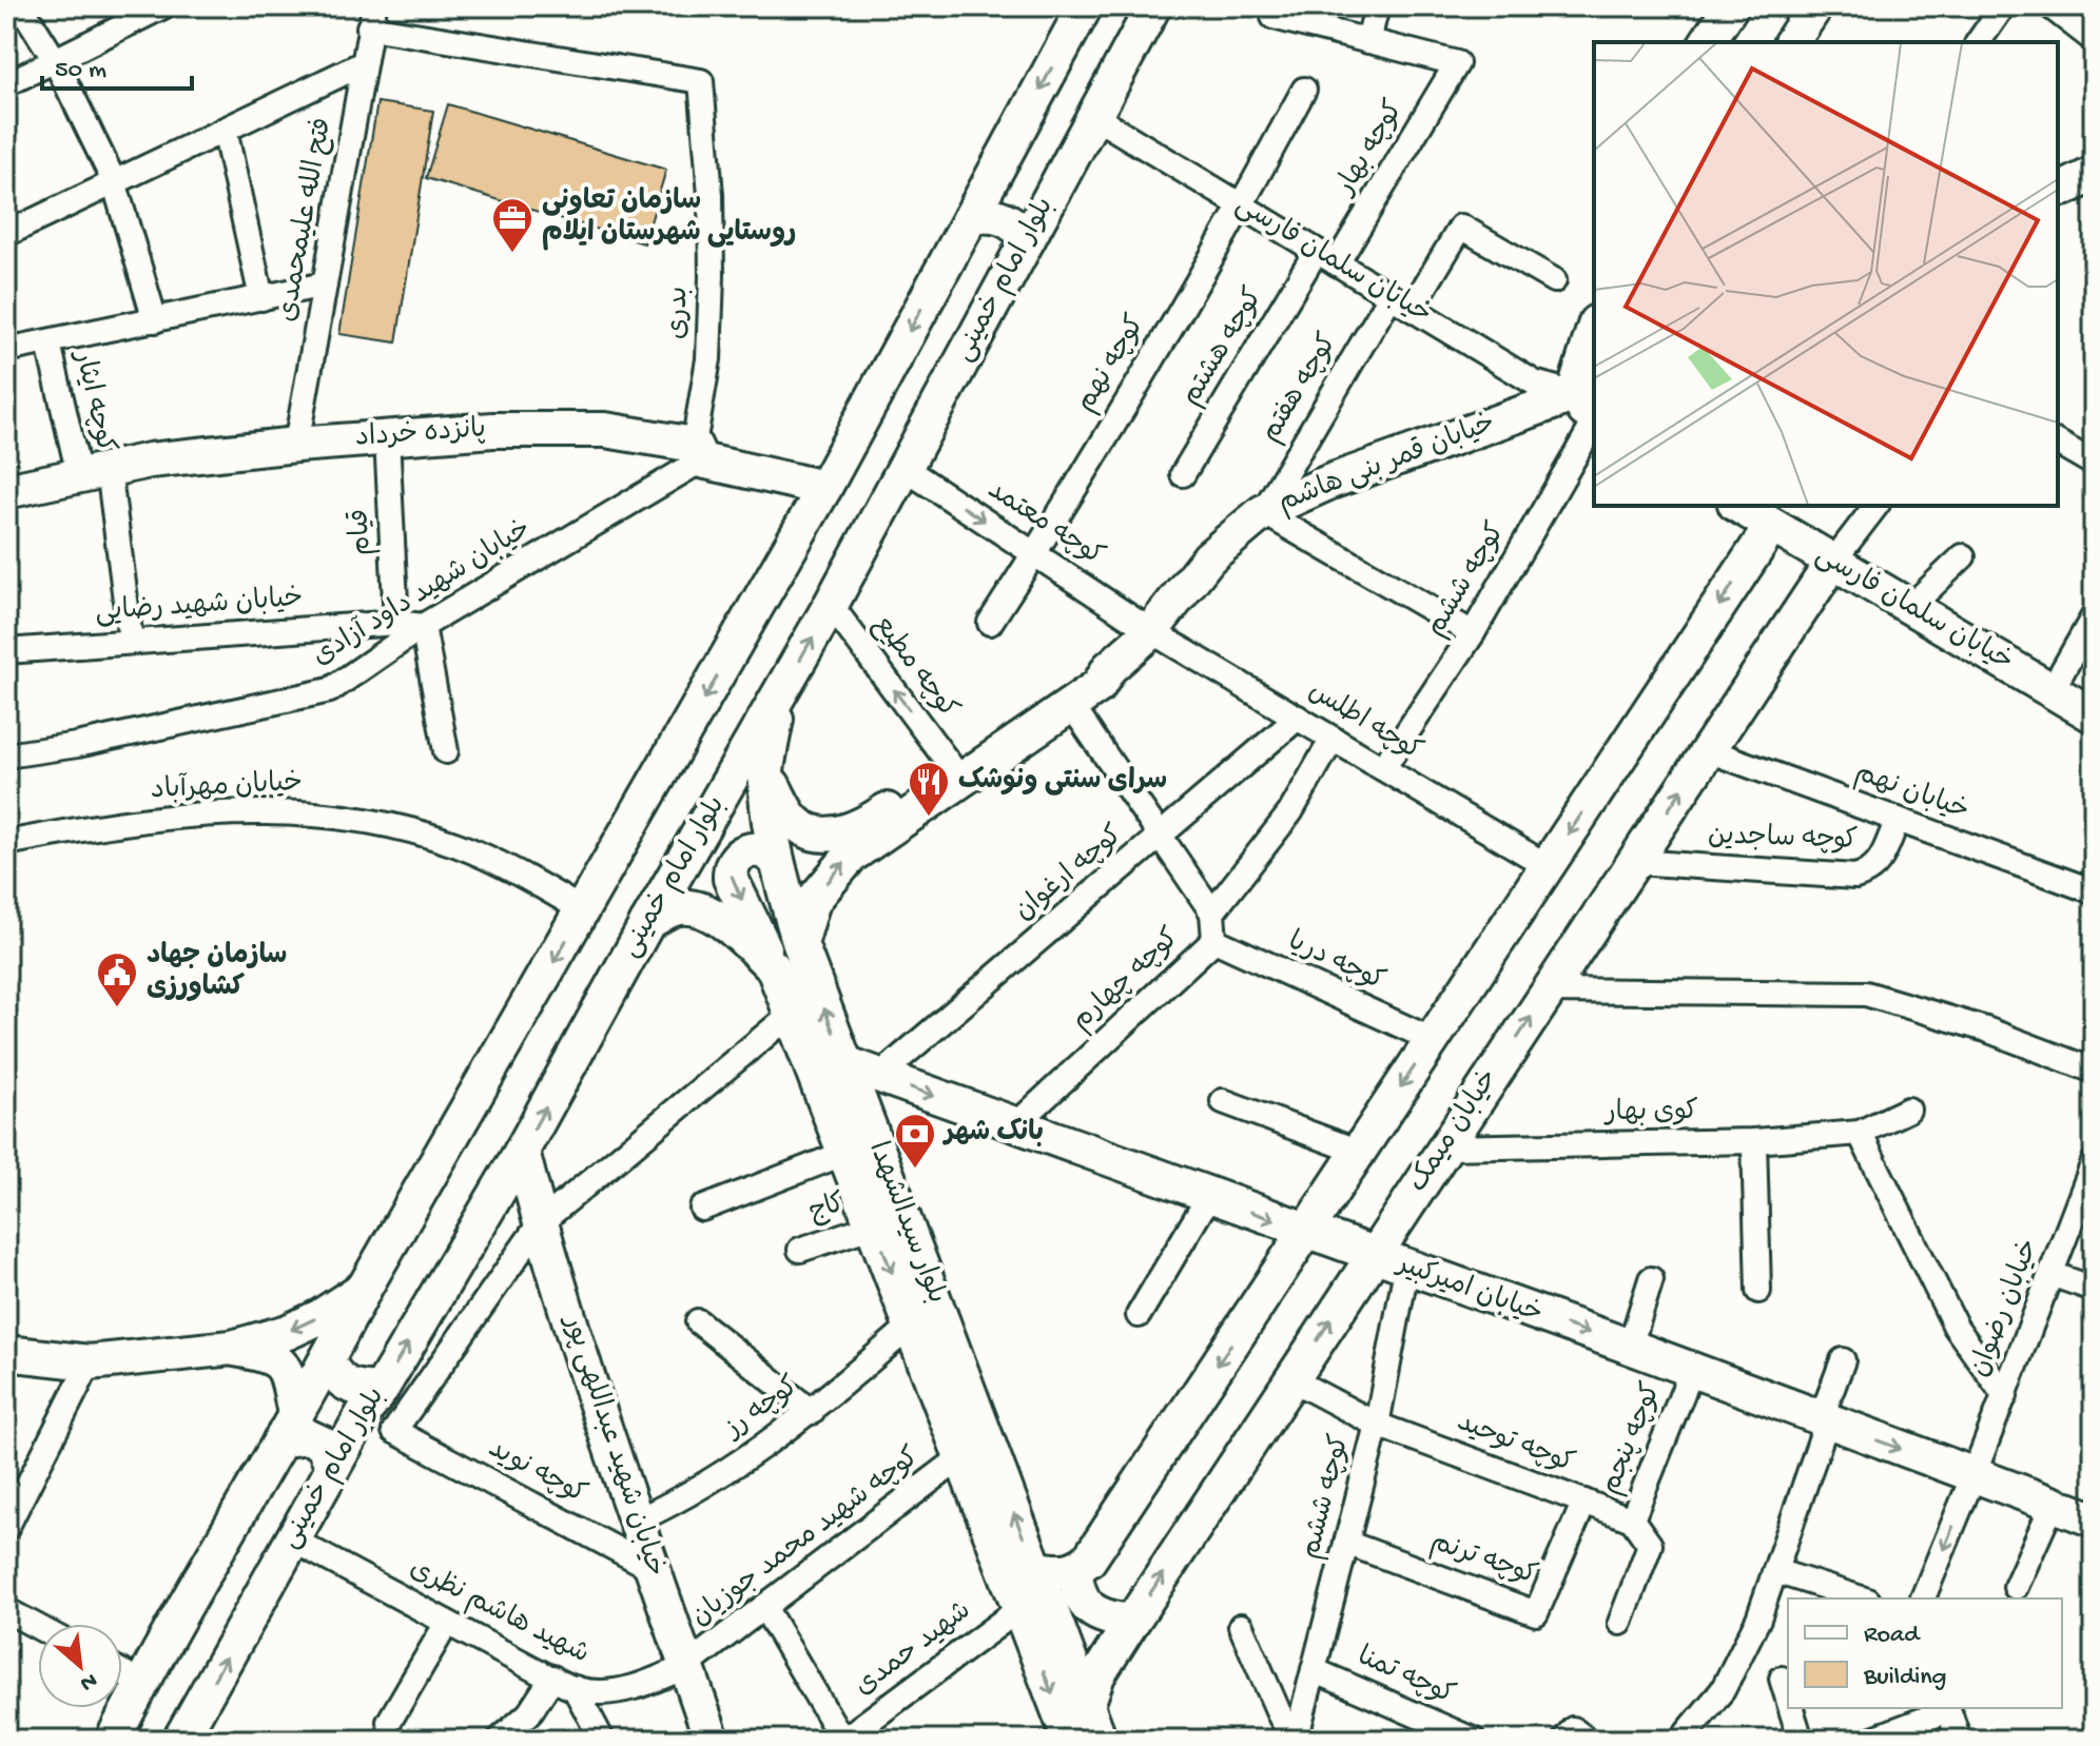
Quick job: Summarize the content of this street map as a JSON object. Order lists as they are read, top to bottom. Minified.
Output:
{"streets":{"street":["کوچه بهار","فتح الله علیمحمدی","خیابان سلمان فارسی","بلوار امام خمینی","بدری","کوچه هشتم","کوچه نهم","کوچه هفتم","کوچه ایثار","پانزده خرداد","خیابان قمر بنی هاشم","کوچه معتمد","قیام","کوچه ششم","خیابان شهید داود آزادی","خیابان شهید رضایی","کوچه مطیع","کوچه اطلس","خیابان مهرآباد","خیابان نهم","کوچه ساجدین","کوچه ارغوان","کوچه دریا","کوچه چهارم","کوی بهار","خیابان میمک","کاج","بلوار سیدالشهدا","خیابان امیرکبیر","خیابان رضوان","کوچه رز","کوچه پنجم","کوچه توحید","خیابان شهید عبداللهی پور","کوچه نوید","کوچه شهید محمد جوزیان","کوچه ترنم","شهید هاشم نظری","شهید حمدی","کوچه تمنا"]},"crossings":[["کوچه بهار","خیابان سلمان فارسی"],["کوچه بهار","کوچه هشتم"],["فتح الله علیمحمدی","بدری"],["فتح الله علیمحمدی","پانزده خرداد"],["خیابان سلمان فارسی","بلوار امام خمینی"],["خیابان سلمان فارسی","کوچه هشتم"],["خیابان سلمان فارسی","کوچه نهم"],["خیابان سلمان فارسی","کوچه هفتم"],["خیابان سلمان فارسی","خیابان قمر بنی هاشم"],["خیابان سلمان فارسی","کوچه ششم"],["خیابان سلمان فارسی","خیابان میمک"],["بلوار امام خمینی","کوچه معتمد"],["بلوار امام خمینی","کوچه مطیع"],["بلوار امام خمینی","بلوار سیدالشهدا"],["بلوار امام خمینی","خیابان شهید عبداللهی پور"],["بلوار امام خمینی","شهید هاشم نظری"],["بدری","پانزده خرداد"],["بدری","خیابان شهید داود آزادی"],["کوچه نهم","کوچه معتمد"],["کوچه هفتم","خیابان قمر بنی هاشم"],["کوچه ایثار","پانزده خرداد"],["کوچه ایثار","خیابان شهید رضایی"],["پانزده خرداد","قیام"],["پانزده خرداد","خیابان شهید داود آزادی"],["خیابان قمر بنی هاشم","کوچه معتمد"],["خیابان قمر بنی هاشم","کوچه ششم"],["خیابان قمر بنی هاشم","کوچه مطیع"],["خیابان قمر بنی هاشم","کوچه اطلس"],["خیابان قمر بنی هاشم","بلوار سیدالشهدا"],["کوچه معتمد","کوچه اطلس"],["قیام","خیابان شهید رضایی"],["کوچه ششم","کوچه اطلس"],["کوچه ششم","خیابان امیرکبیر"],["کوچه ششم","کوچه توحید"],["کوچه ششم","کوچه ترنم"],["کوچه ششم","کوچه تمنا"],["خیابان شهید داود آزادی","خیابان شهید رضایی"],["کوچه اطلس","کوچه ارغوان"],["خیابان نهم","کوچه ساجدین"],["خیابان نهم","خیابان میمک"],["کوچه ساجدین","خیابان میمک"],["کوچه ارغوان","خیابان امیرکبیر"],["کوچه دریا","کوچه چهارم"],["کوچه چهارم","خیابان امیرکبیر"],["کوی بهار","خیابان میمک"],["خیابان میمک","بلوار سیدالشهدا"],["خیابان میمک","خیابان امیرکبیر"],["خیابان میمک","کوچه توحید"],["کاج","بلوار سیدالشهدا"],["بلوار سیدالشهدا","خیابان امیرکبیر"],["بلوار سیدالشهدا","کوچه رز"],["بلوار سیدالشهدا","کوچه شهید محمد جوزیان"],["بلوار سیدالشهدا","شهید حمدی"],["خیابان امیرکبیر","خیابان رضوان"],["خیابان امیرکبیر","کوچه پنجم"],["کوچه رز","خیابان شهید عبداللهی پور"],["کوچه پنجم","کوچه توحید"],["کوچه توحید","کوچه ترنم"],["خیابان شهید عبداللهی پور","کوچه نوید"],["خیابان شهید عبداللهی پور","کوچه شهید محمد جوزیان"],["خیابان شهید عبداللهی پور","شهید هاشم نظری"],["کوچه شهید محمد جوزیان","شهید هاشم نظری"]],"one_way":["کوچه معتمد","کوچه مطیع"],"places":{"office":["سازمان تعاونی روستایی شهرستان ایلام"],"restaurant":["سرای سنتی ونوشک"],"public building":["سازمان جهاد کشاورزی"],"bank":["بانک شهر"]},"legend":["Road","Building"],"scale_bar":"50 m","north":"bottom right"}
